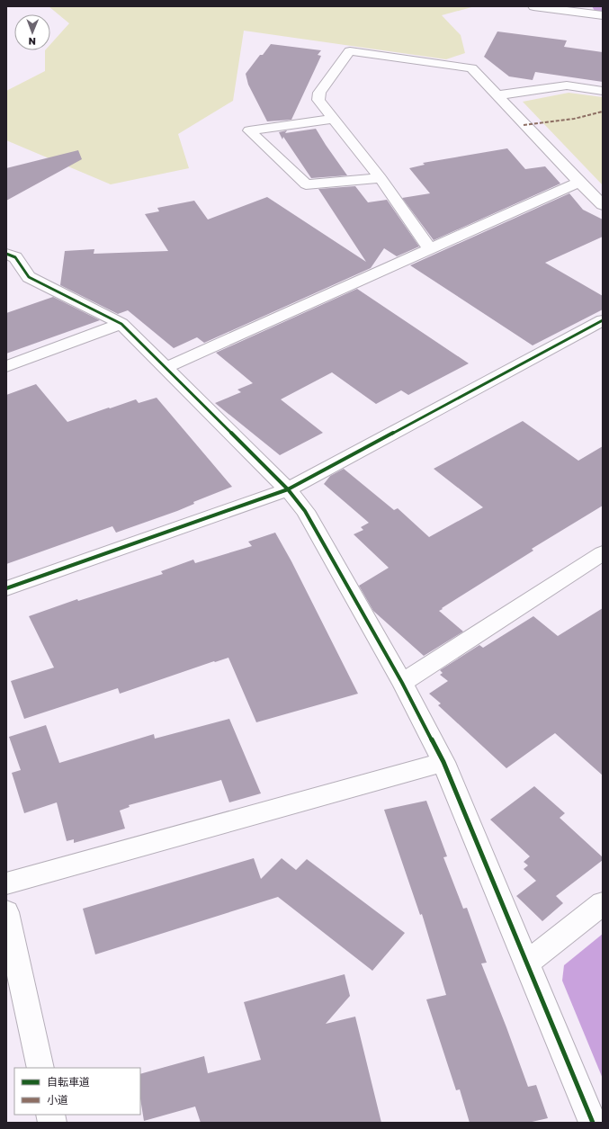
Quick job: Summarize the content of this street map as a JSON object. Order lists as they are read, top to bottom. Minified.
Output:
{"legend":["自転車道","小道"],"north":"bottom"}
